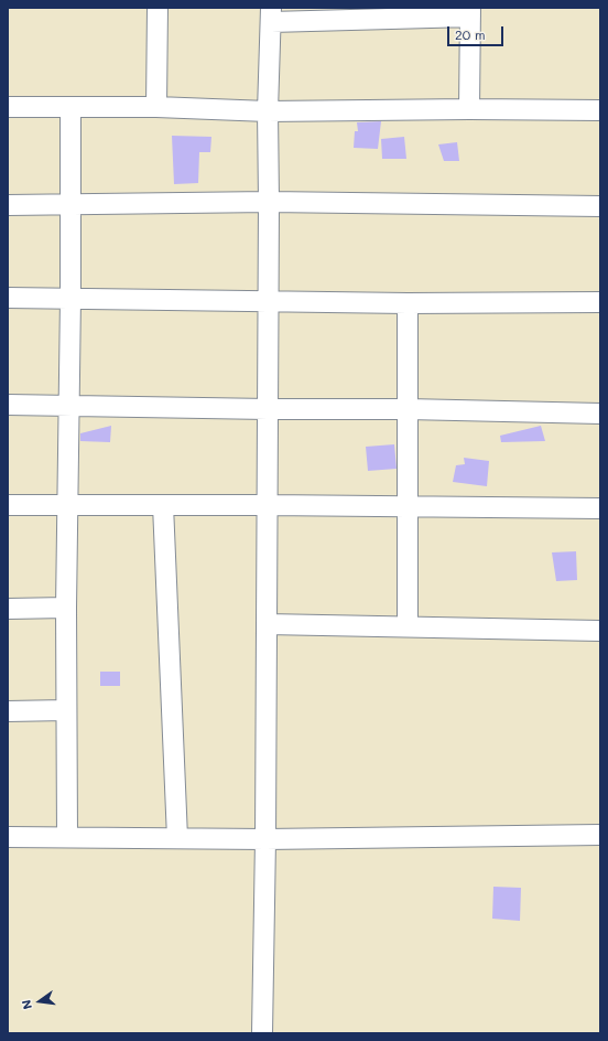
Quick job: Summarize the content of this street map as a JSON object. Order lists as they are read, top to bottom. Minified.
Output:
{"scale_bar":"20 m","north":"left"}
